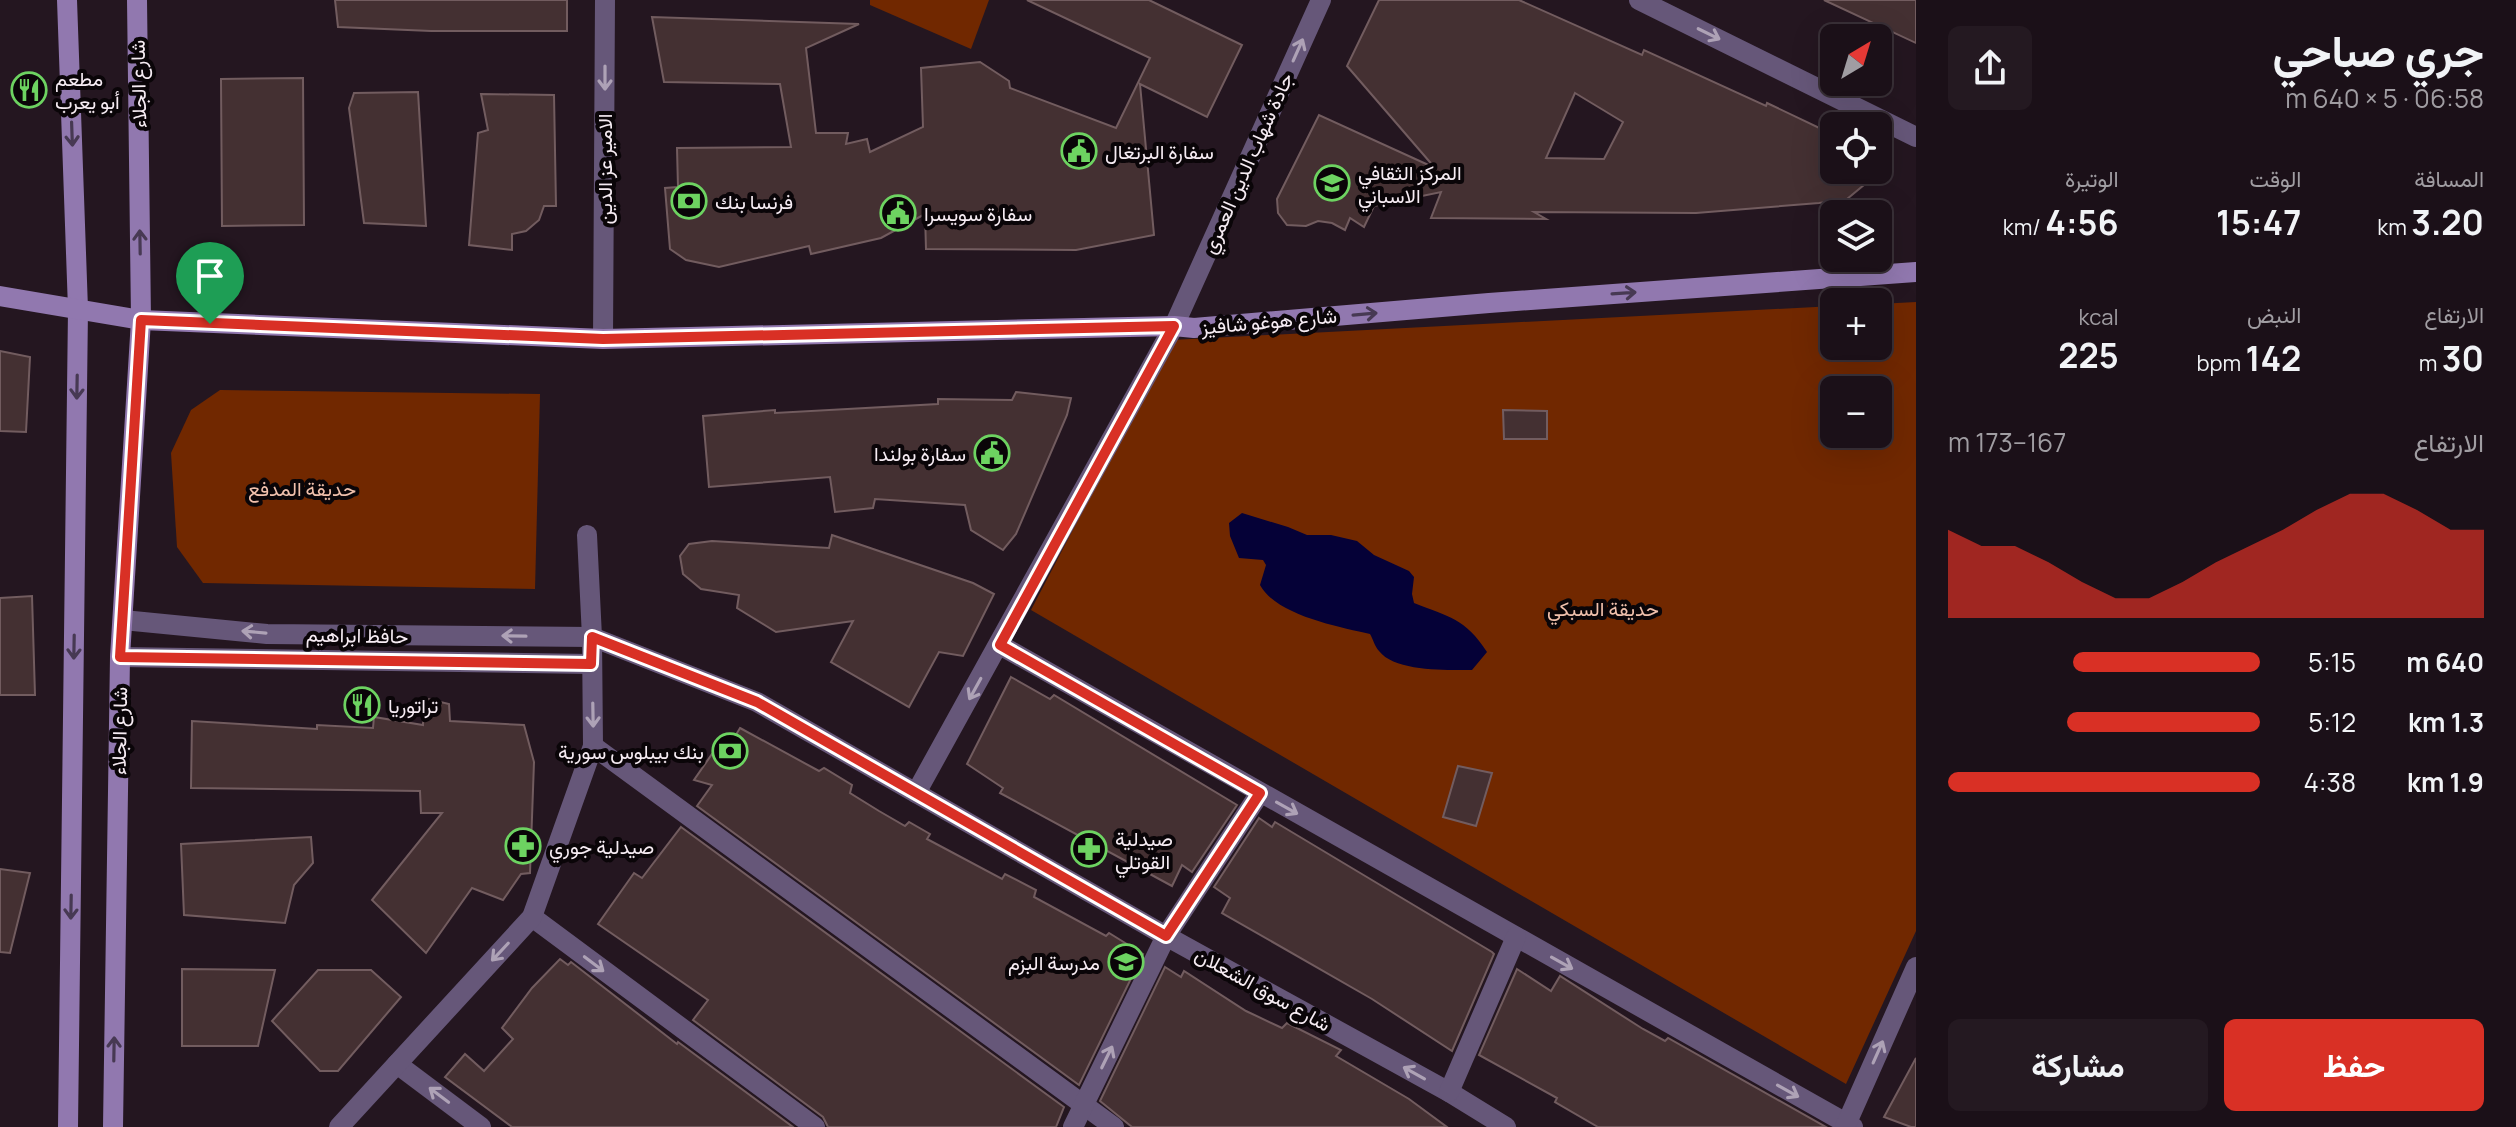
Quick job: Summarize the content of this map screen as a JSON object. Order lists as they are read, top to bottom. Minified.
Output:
{"streets":{"main road":["شارع الجلاء","شارع هوغو شافيز"],"street":["جادة شهاب الدين العمري","الامير عز الدين","حافظ ابراهيم","شارع سوق الشعلان"]},"crossings":[["شارع الجلاء","شارع هوغو شافيز"],["شارع الجلاء","حافظ ابراهيم"],["جادة شهاب الدين العمري","شارع هوغو شافيز"],["جادة شهاب الدين العمري","شارع سوق الشعلان"],["الامير عز الدين","شارع هوغو شافيز"],["حافظ ابراهيم","شارع سوق الشعلان"]],"one_way":["الامير عز الدين","شارع هوغو شافيز"],"parks":["حديقة المدفع","حديقة السبكي"],"places":{"restaurant":["مطعم أبو يعرب","تراتوريا"],"public building":["سفارة البرتغال","سفارة سويسرا","سفارة بولندا"],"school or university":["المركز الثقافي الاسباني","مدرسة البزم"],"bank":["فرنسا بنك","بنك بيبلوس سورية"],"pharmacy":["صيدلية جوري","صيدلية القوتلي"]},"north":"top right","page":{"heading":["جري صباحي","06:58 · 5 × 640 m"],"map_buttons":["+","−"],"stats":[["المسافة","3.20 km"],["الوقت","15:47"],["الوتيرة","4:56 /km"],["الارتفاع","30 m"],["النبض","142 bpm"],["kcal","225"]],"chart":["الارتفاع","167–173 m"],"list":[{"name":"640 m","note":"5:15"},{"name":"1.3 km","note":"5:12"},{"name":"1.9 km","note":"4:38"}],"buttons":["حفظ","مشاركة"]}}
